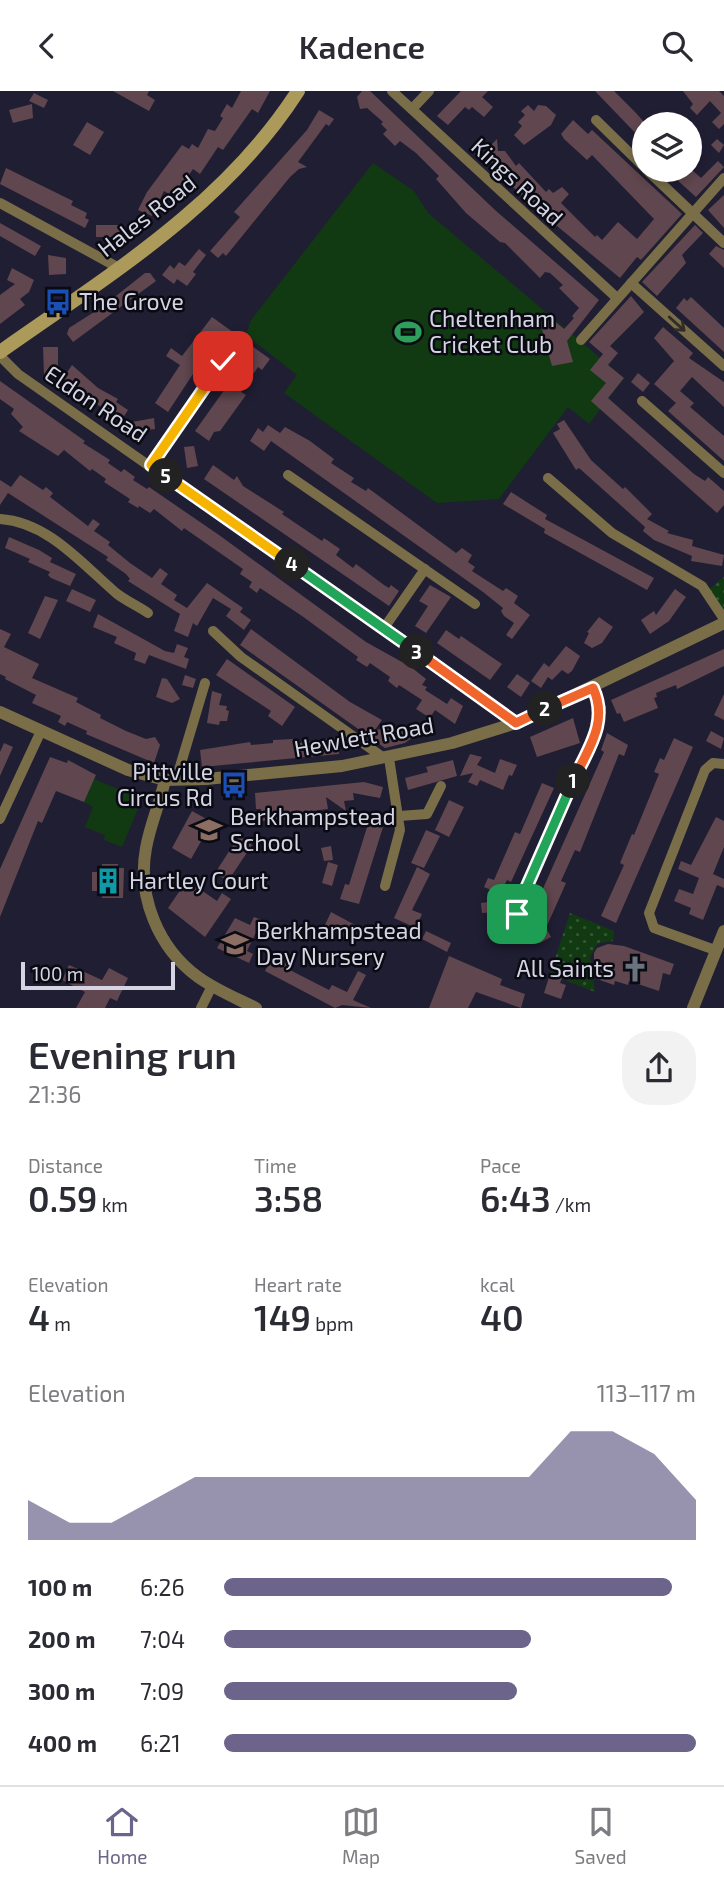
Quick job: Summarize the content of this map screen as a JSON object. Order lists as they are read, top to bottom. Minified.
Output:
{"streets":{"main road":["Hales Road"],"street":["Kings Road","Eldon Road","Hewlett Road"]},"crossings":[["Hales Road","Eldon Road"],["Eldon Road","Hewlett Road"]],"places":{"bus stop":["The Grove","Pittville Circus Rd"],"sports":["Cheltenham Cricket Club"],"school or university":["Berkhampstead School","Berkhampstead Day Nursery"],"building":["Hartley Court"],"church":["All Saints"]},"scale_bar":"100 m","page":{"header":"Kadence","pins":["5","4","3","2","1"],"scale":"100 m","heading":["Evening run","21:36"],"stats":[["Distance","0.59 km"],["Time","3:58"],["Pace","6:43 /km"],["Elevation","4 m"],["Heart rate","149 bpm"],["kcal","40"]],"chart":["Elevation","113–117 m"],"list":[{"name":"100 m","note":"6:26"},{"name":"200 m","note":"7:04"},{"name":"300 m","note":"7:09"},{"name":"400 m","note":"6:21"}],"tabs":["Home","Map","Saved"]}}
